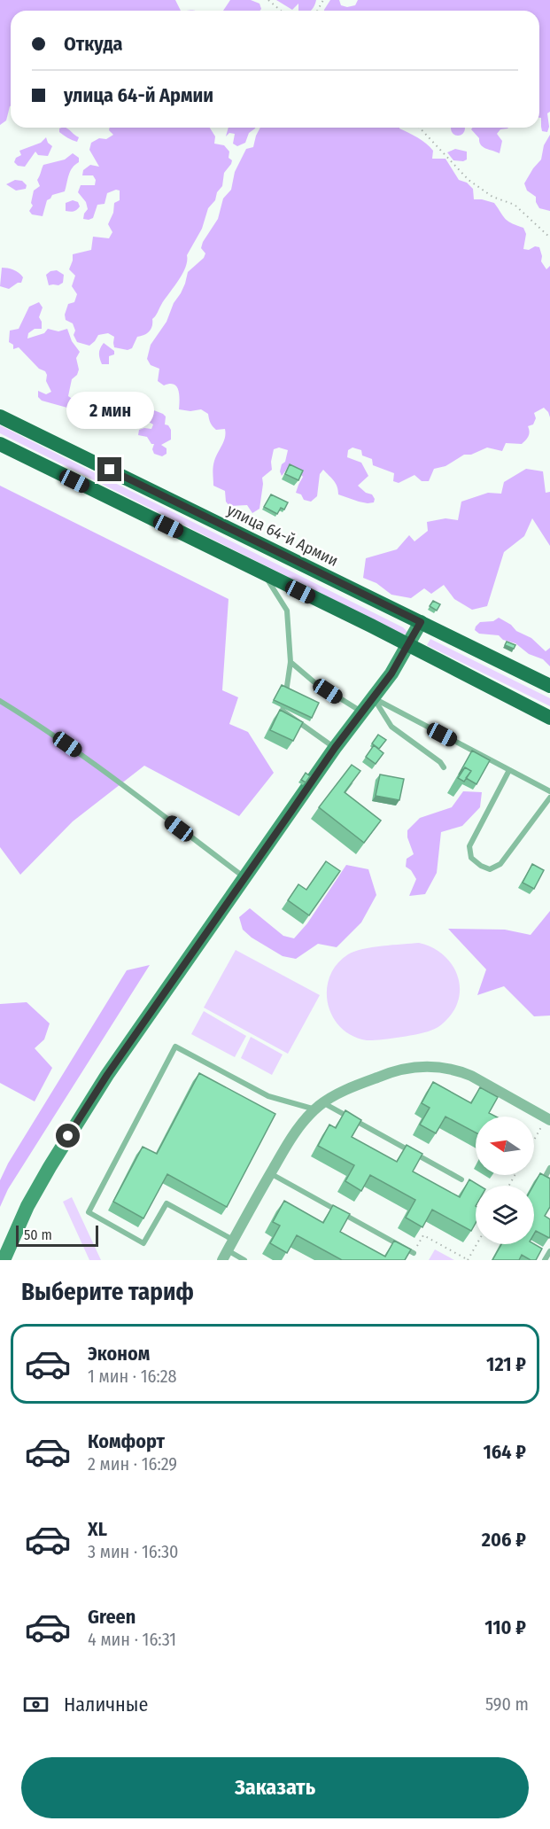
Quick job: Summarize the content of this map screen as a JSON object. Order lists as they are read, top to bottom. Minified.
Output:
{"streets":{"highway":["улица 64-й Армии"]},"scale_bar":"50 m","north":"left","page":{"banner":["Откуда","улица 64-й Армии"],"bubble":"2 мин","scale":"50 m","heading":"Выберите тариф","list":[{"name":"Эконом","note":"1 мин · 16:28","value":"121 ₽"},{"name":"Комфорт","note":"2 мин · 16:29","value":"164 ₽"},{"name":"XL","note":"3 мин · 16:30","value":"206 ₽"},{"name":"Green","note":"4 мин · 16:31","value":"110 ₽"}],"pay":["Наличные","590 m"],"buttons":"Заказать"}}
